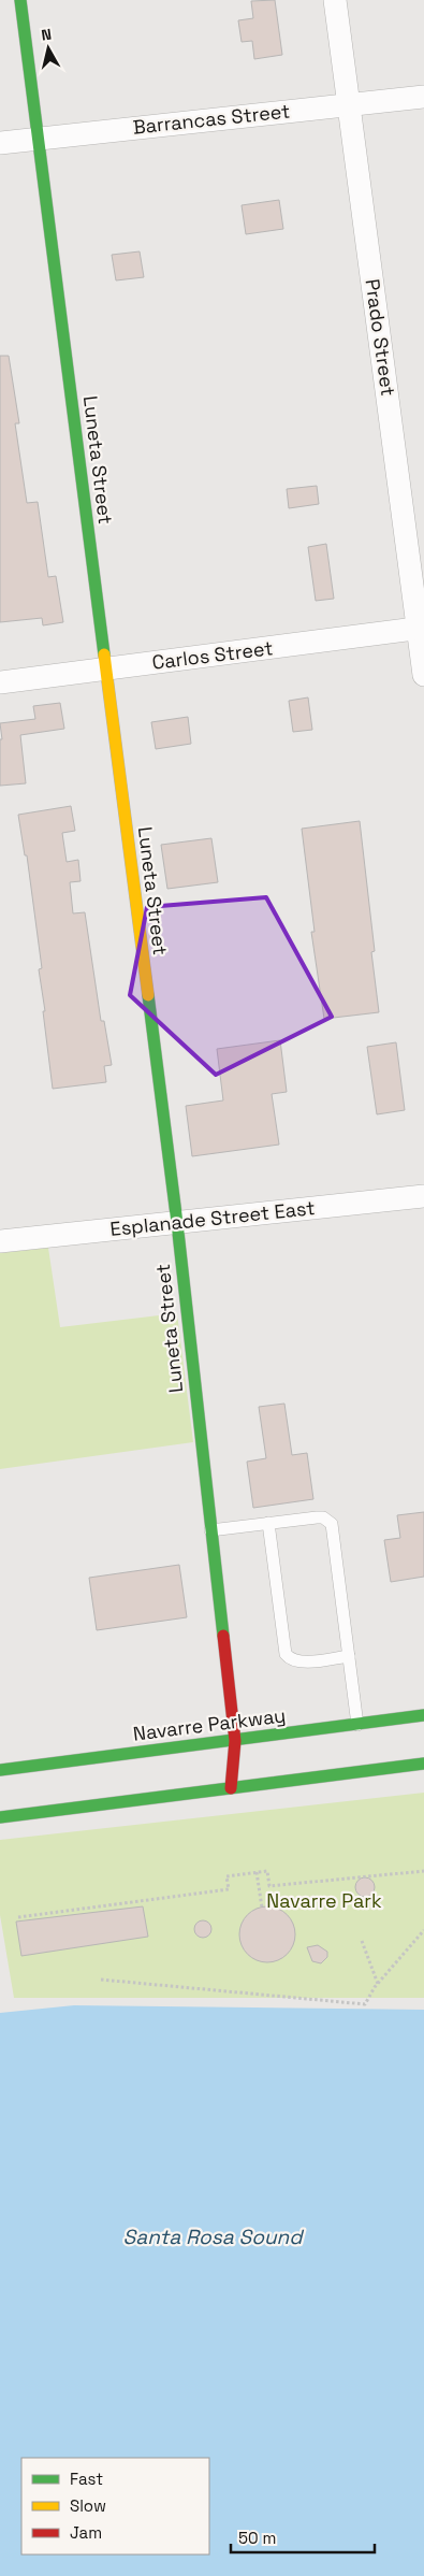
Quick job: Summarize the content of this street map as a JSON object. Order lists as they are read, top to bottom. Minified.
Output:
{"streets":{"main road":["Luneta Street","Navarre Parkway"],"street":["Barrancas Street","Prado Street","Carlos Street","Esplanade Street East"]},"crossings":[["Barrancas Street","Prado Street"],["Barrancas Street","Luneta Street"],["Prado Street","Carlos Street"],["Luneta Street","Carlos Street"],["Luneta Street","Esplanade Street East"],["Luneta Street","Navarre Parkway"]],"water":["Santa Rosa Sound"],"parks":["Navarre Park"],"legend":["Fast","Slow","Jam"],"scale_bar":"50 m","north":"top"}
